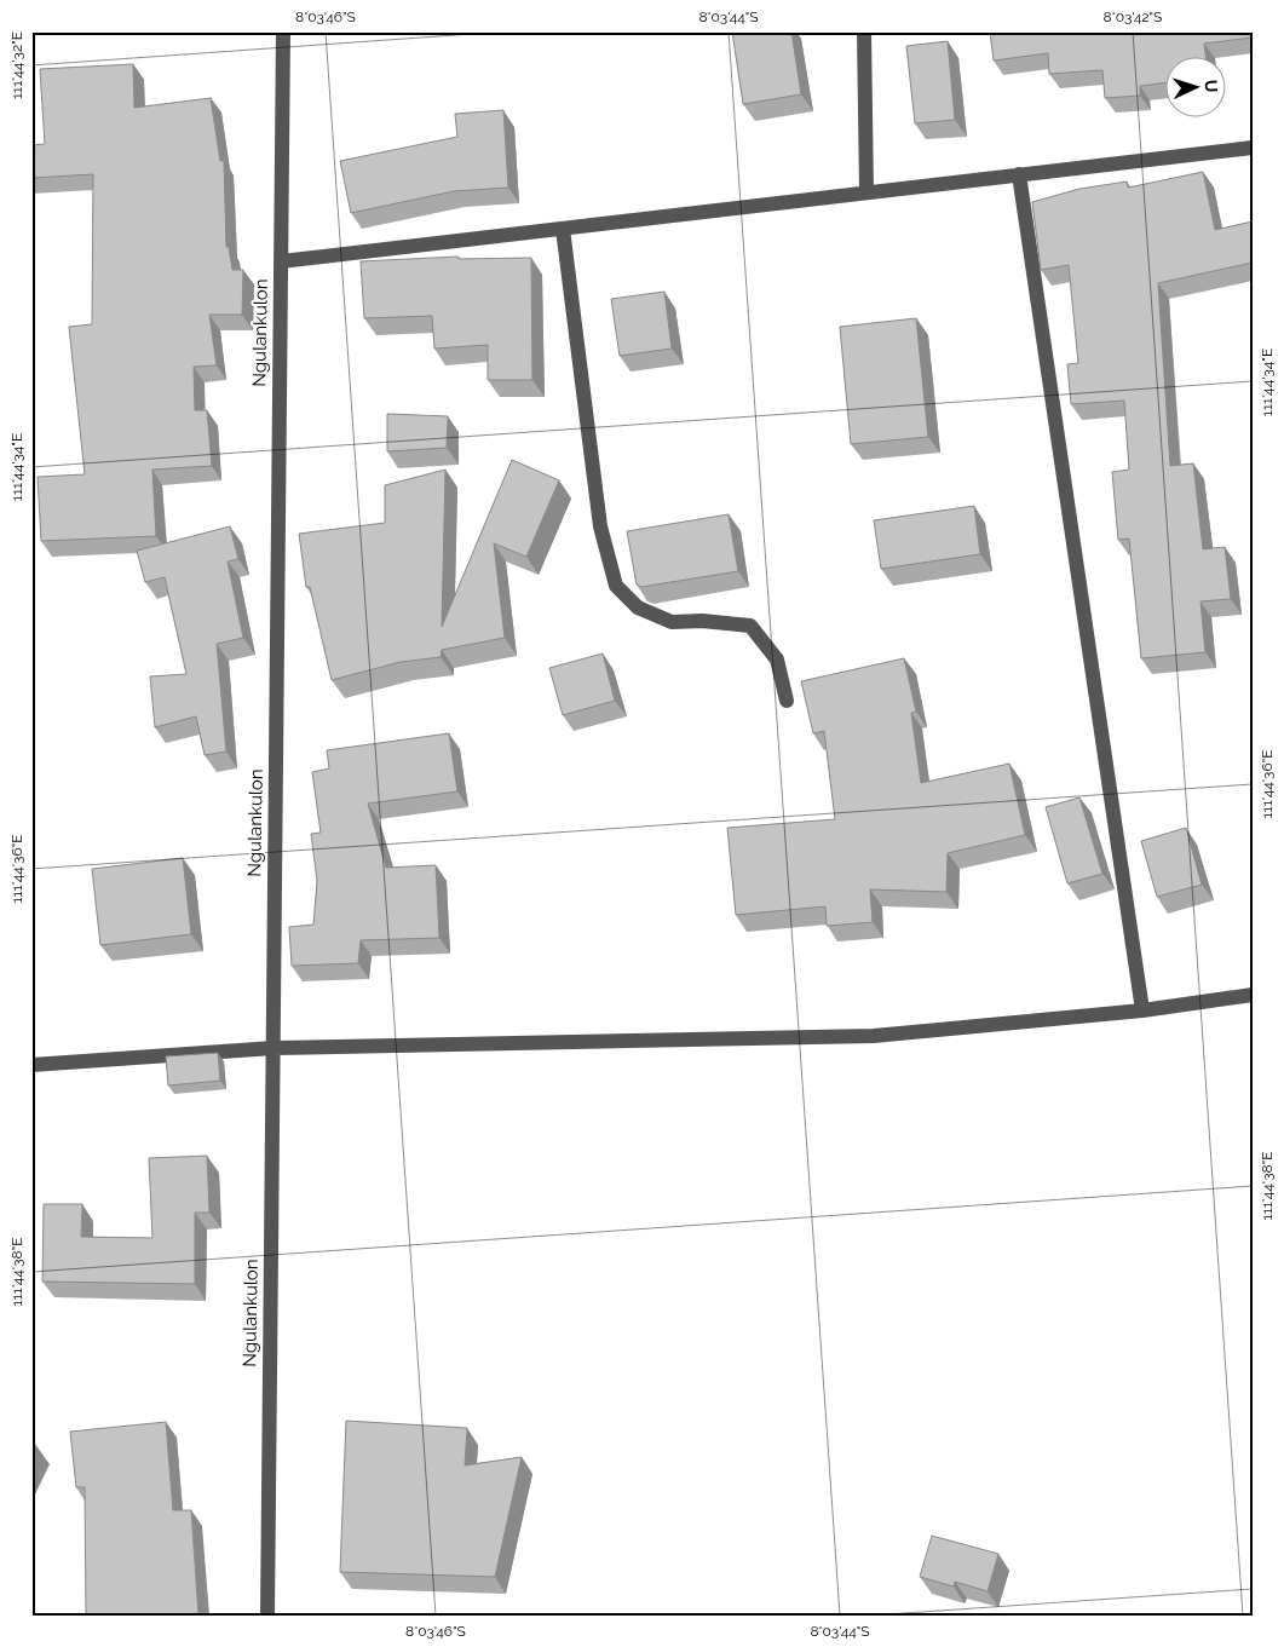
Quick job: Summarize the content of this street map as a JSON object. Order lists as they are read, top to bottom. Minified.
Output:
{"streets":{"street":["Ngulankulon"]},"north":"right","coordinates":["8°03'46\"S","8°03'44\"S","8°03'42\"S","111°44'32\"E","111°44'34\"E","111°44'36\"E","111°44'38\"E"]}
